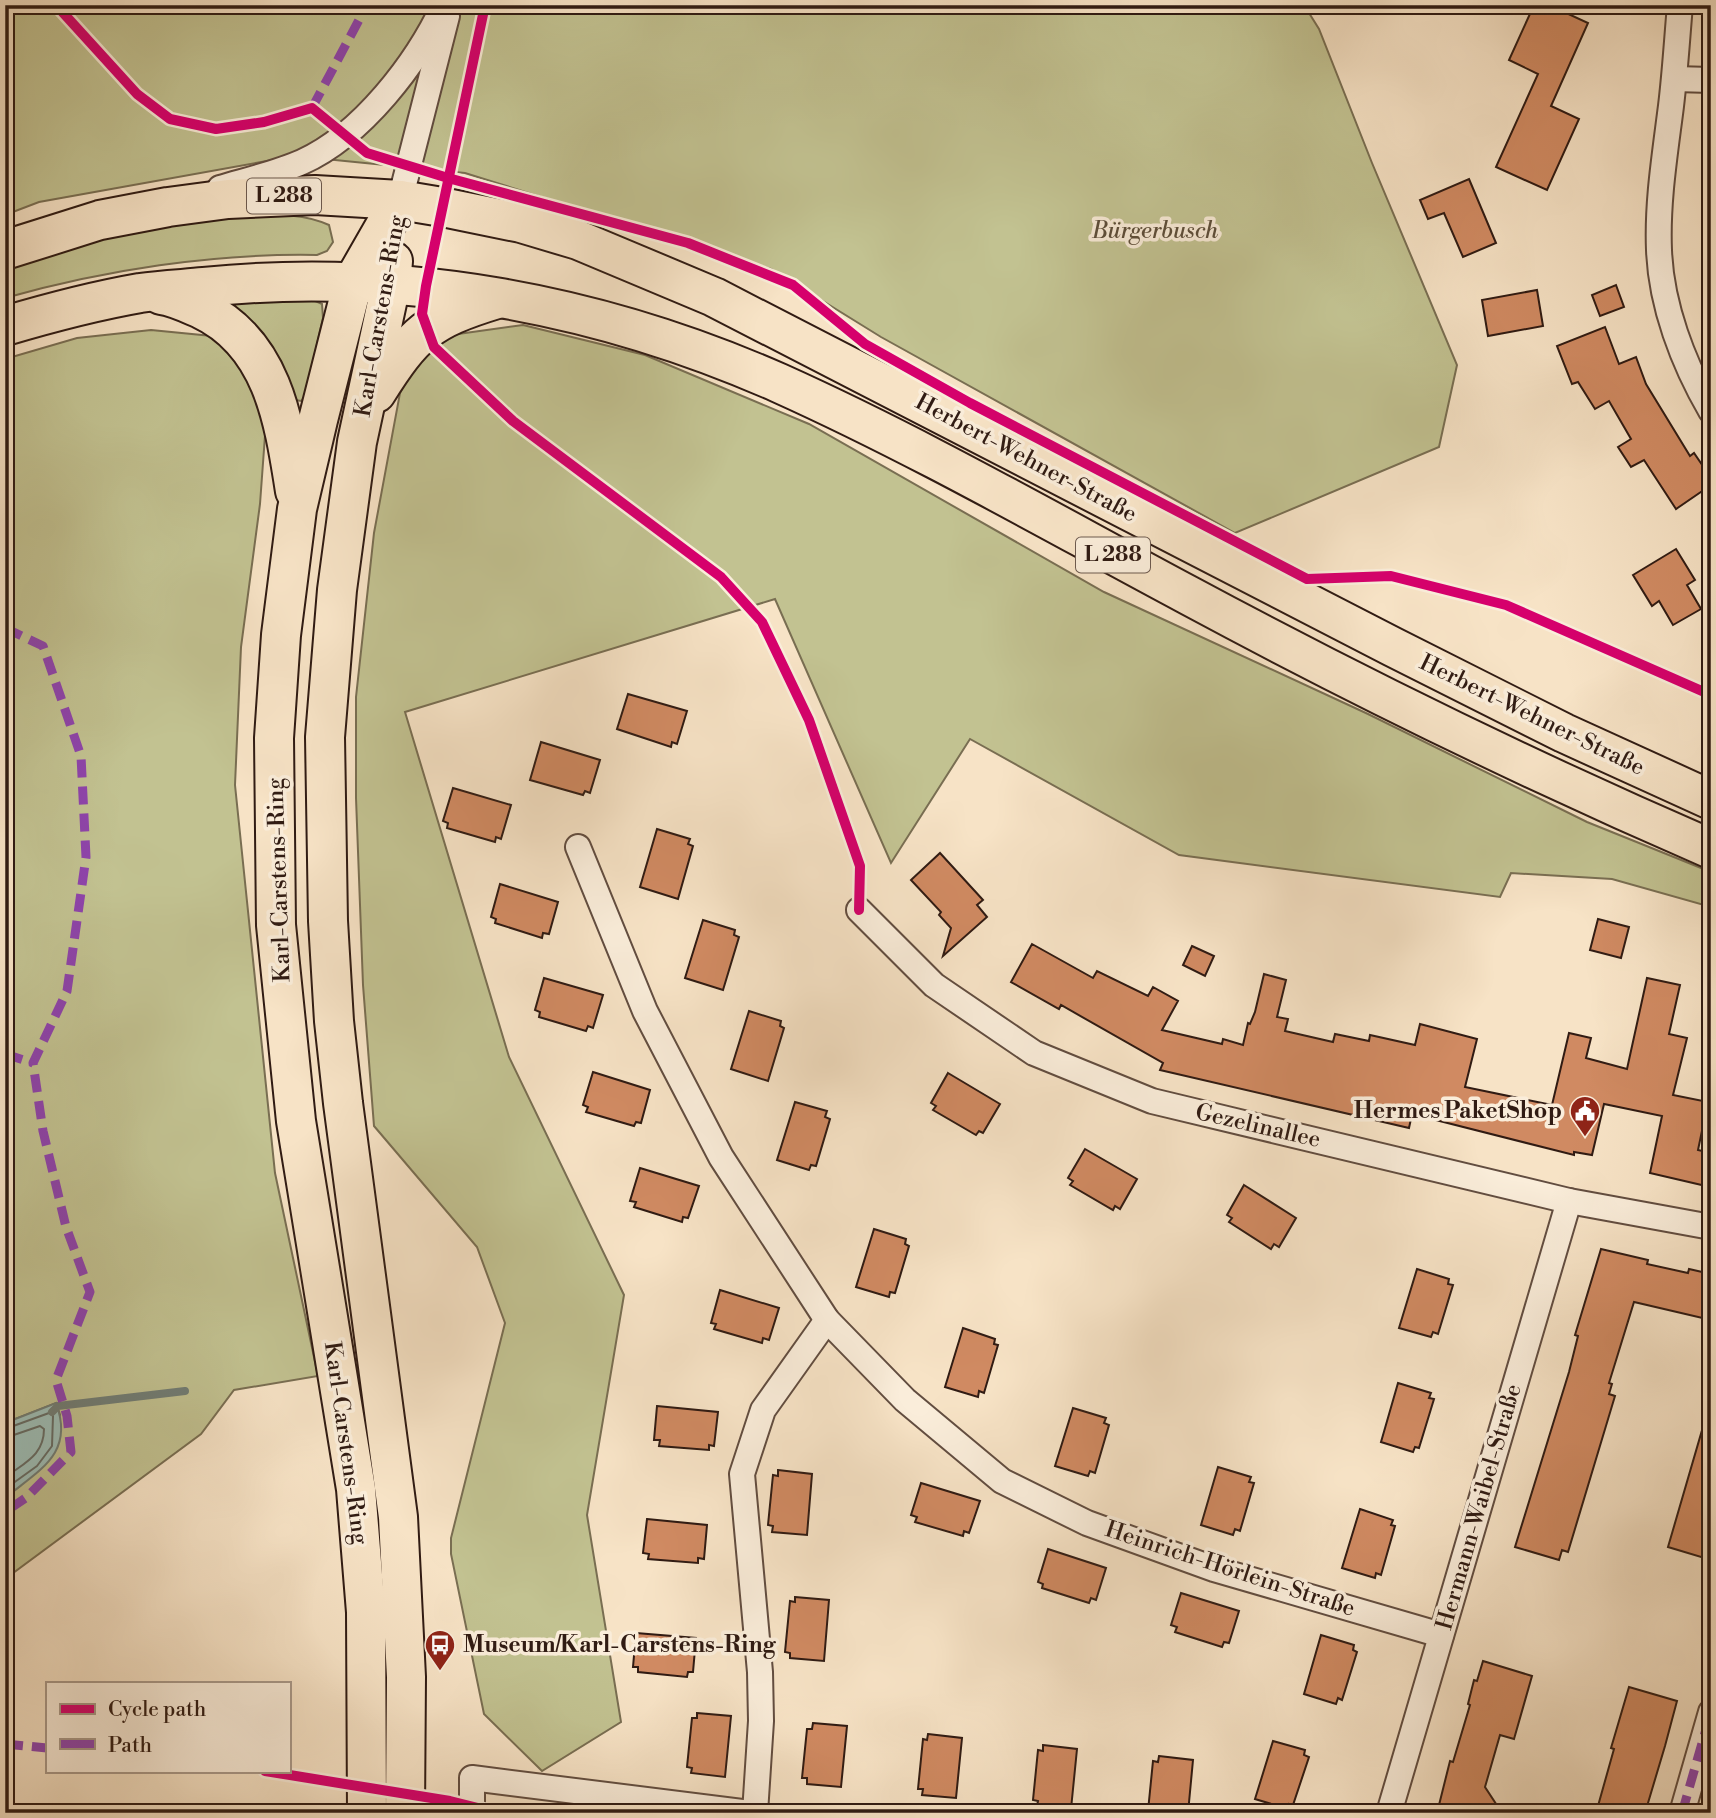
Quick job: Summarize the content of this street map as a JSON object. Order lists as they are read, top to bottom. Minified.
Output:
{"streets":{"main road":["L 288","Karl-Carstens-Ring","Herbert-Wehner-Straße"],"street":["Gezelinallee","Hermann-Waibel-Straße","Heinrich-Hörlein-Straße"]},"crossings":[["L 288","Karl-Carstens-Ring"],["L 288","Herbert-Wehner-Straße"],["Karl-Carstens-Ring","Herbert-Wehner-Straße"],["Gezelinallee","Hermann-Waibel-Straße"],["Hermann-Waibel-Straße","Heinrich-Hörlein-Straße"]],"parks":["Bürgerbusch"],"places":{"public building":["Hermes PaketShop"],"bus stop":["Museum/Karl-Carstens-Ring"]},"legend":["Cycle path","Path"]}
